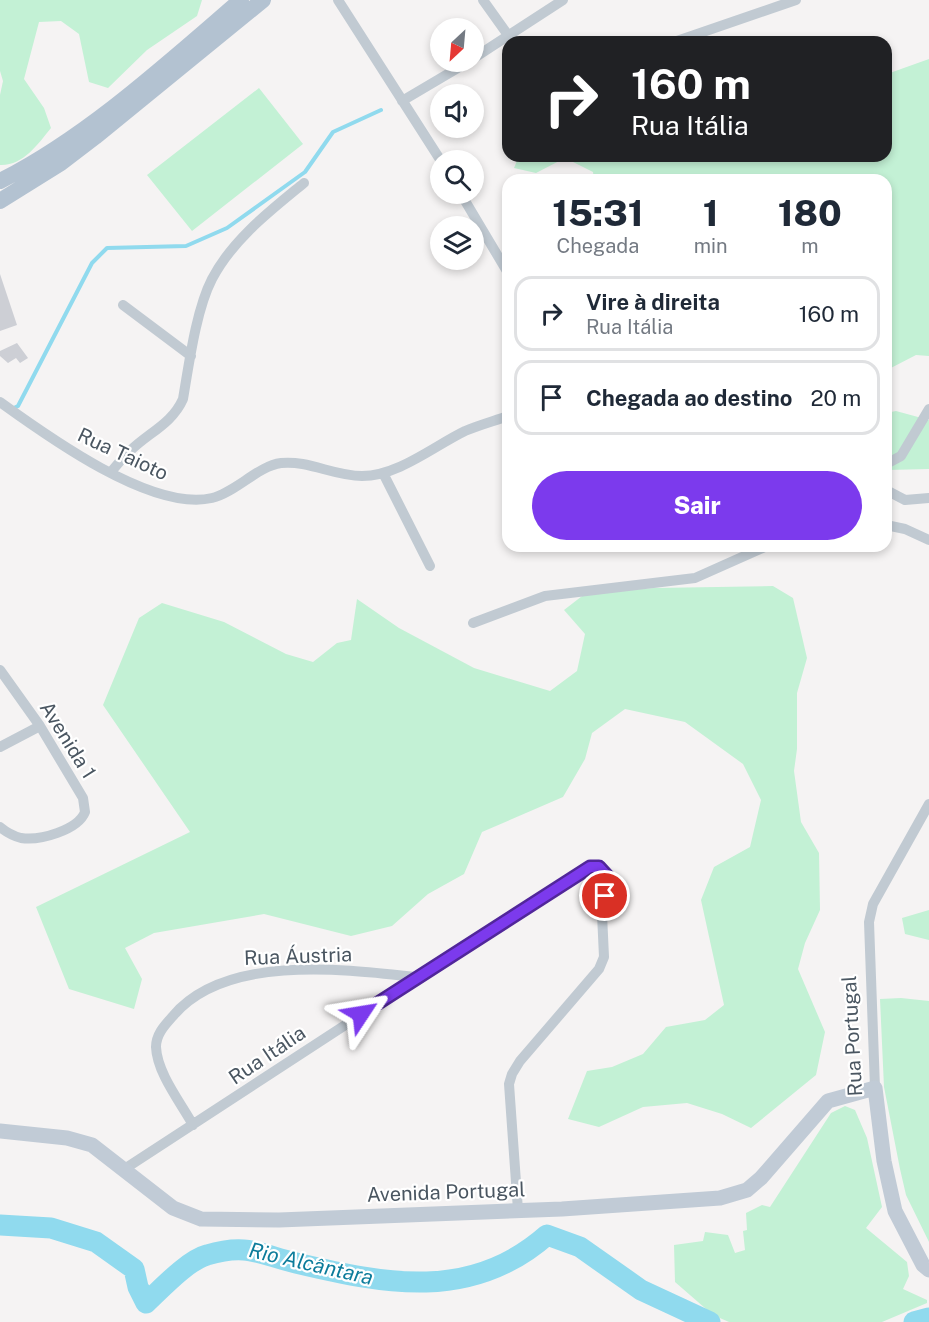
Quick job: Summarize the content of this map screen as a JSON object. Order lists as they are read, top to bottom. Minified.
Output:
{"streets":{"street":["Rua Taioto","Avenida 1","Rua Áustria","Rua Portugal","Rua Itália","Avenida Portugal"]},"crossings":[["Rua Áustria","Rua Itália"],["Rua Portugal","Avenida Portugal"],["Rua Itália","Avenida Portugal"]],"water":["Rio Alcântara"],"north":"bottom left","page":{"turn":["160 m","Rua Itália"],"eta":["15:31","Chegada","1","min","180","m"],"list":[{"name":"Vire à direita","note":"Rua Itália","value":"160 m"},{"name":"Chegada ao destino","value":"20 m"}],"buttons":"Sair"}}
